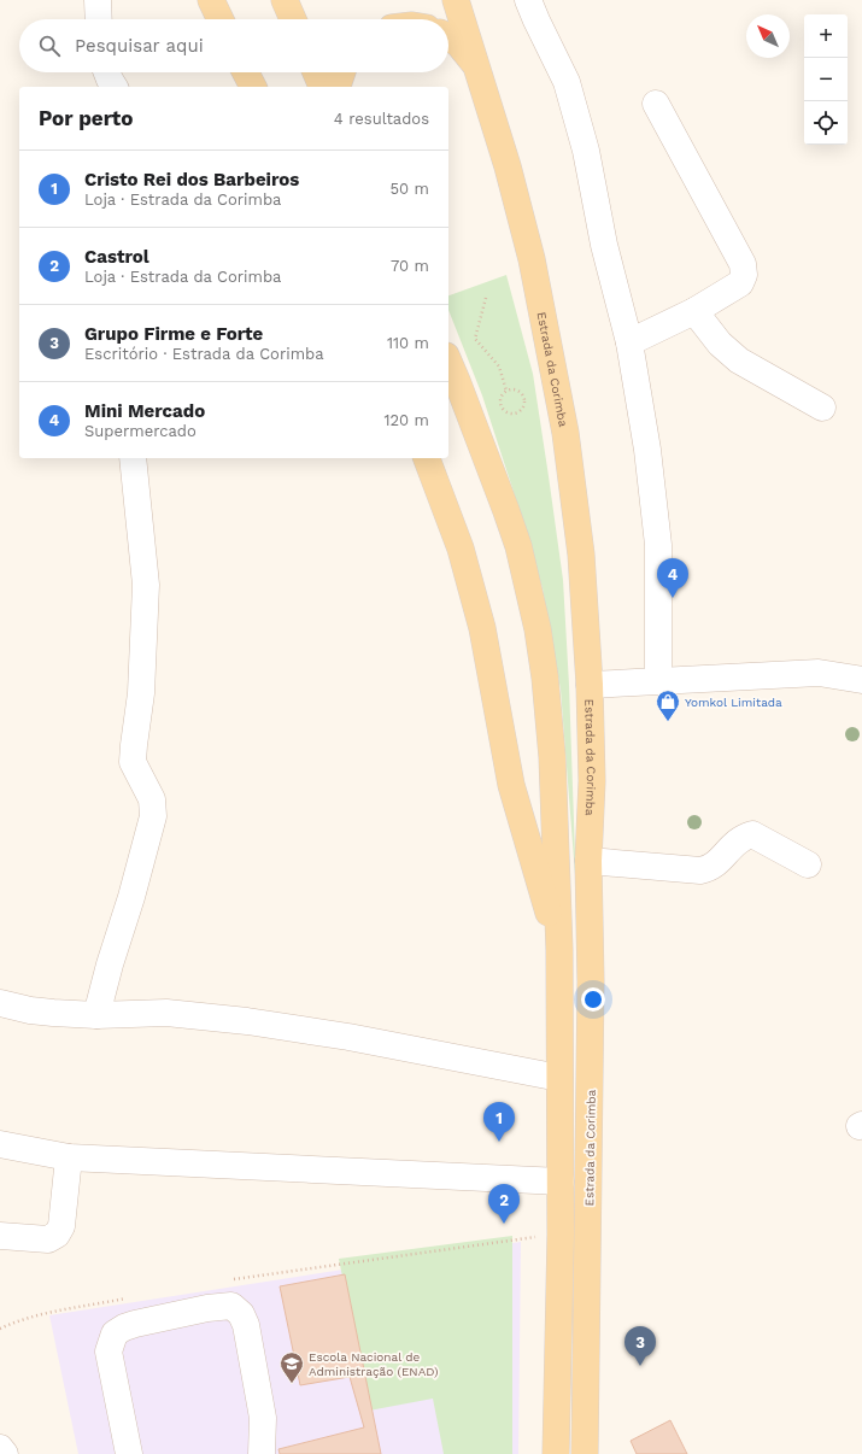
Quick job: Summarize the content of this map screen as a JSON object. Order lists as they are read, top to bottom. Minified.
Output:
{"streets":{"main road":["Estrada da Corimba"]},"places":{"shop":["Yomkol Limitada"],"school or university":["Escola Nacional de Administração (ENAD)"]},"north":"top left","page":{"map_buttons":["+","−"],"search":"Pesquisar aqui","heading":["Por perto","4 resultados"],"list":[{"mark":"1","name":"Cristo Rei dos Barbeiros","note":"Loja · Estrada da Corimba","value":"50 m"},{"mark":"2","name":"Castrol","note":"Loja · Estrada da Corimba","value":"70 m"},{"mark":"3","name":"Grupo Firme e Forte","note":"Escritório · Estrada da Corimba","value":"110 m"},{"mark":"4","name":"Mini Mercado","note":"Supermercado","value":"120 m"}],"pins":["4","1","2","3"]}}
